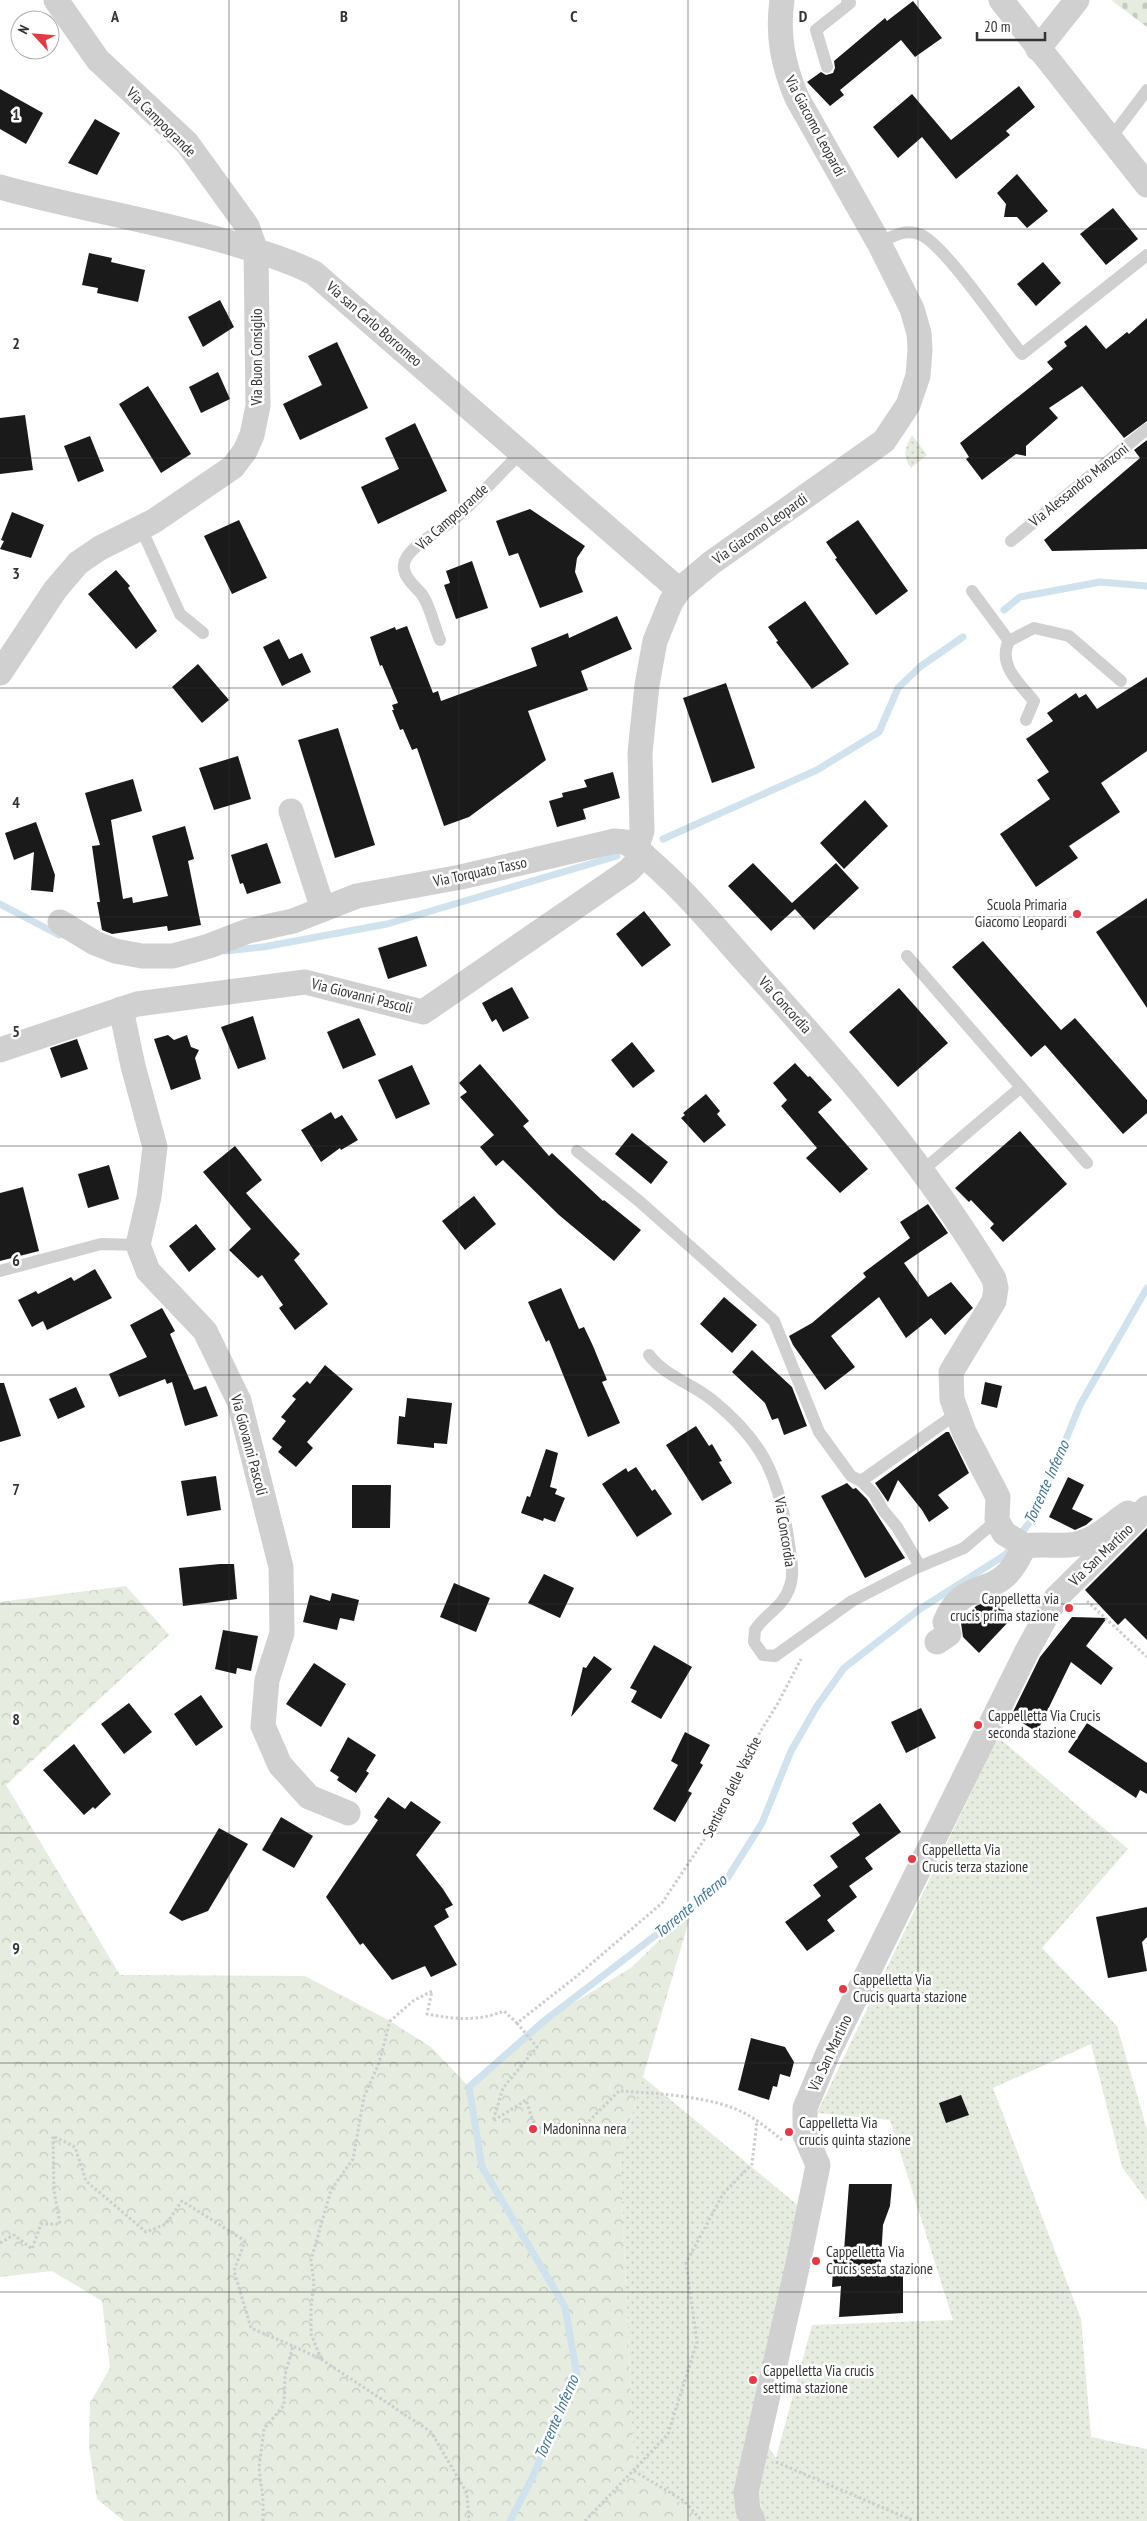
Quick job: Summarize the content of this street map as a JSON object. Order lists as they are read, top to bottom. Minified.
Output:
{"streets":{"street":["Via Campogrande","Via Giacomo Leopardi","Via san Carlo Borromeo","Via Buon Consiglio","Via Torquato Tasso","Via Giovanni Pascoli","Via Concordia","Via San Martino"],"lane":["Via Alessandro Manzoni"],"path":["Sentiero delle Vasche"]},"crossings":[["Via Campogrande","Via san Carlo Borromeo"],["Via Campogrande","Via Buon Consiglio"],["Via Giacomo Leopardi","Via san Carlo Borromeo"],["Via Giacomo Leopardi","Via Torquato Tasso"],["Via Giacomo Leopardi","Via Giovanni Pascoli"],["Via Giacomo Leopardi","Via Concordia"],["Via san Carlo Borromeo","Via Buon Consiglio"],["Via Torquato Tasso","Via Giovanni Pascoli"],["Via Torquato Tasso","Via Concordia"],["Via Giovanni Pascoli","Via Concordia"],["Via Concordia","Sentiero delle Vasche"]],"water":["Torrente Inferno"],"places":["Scuola Primaria Giacomo Leopardi","Cappelletta via crucis prima stazione","Cappelletta Via Crucis seconda stazione","Cappelletta Via Crucis terza stazione","Cappelletta Via Crucis quarta stazione","Madoninna nera","Cappelletta Via crucis quinta stazione","Cappelletta Via Crucis sesta stazione","Cappelletta Via crucis settima stazione"],"scale_bar":"20 m","north":"top left","grid":{"columns":["A","B","C","D"],"rows":["1","2","3","4","5","6","7","8","9"]}}
